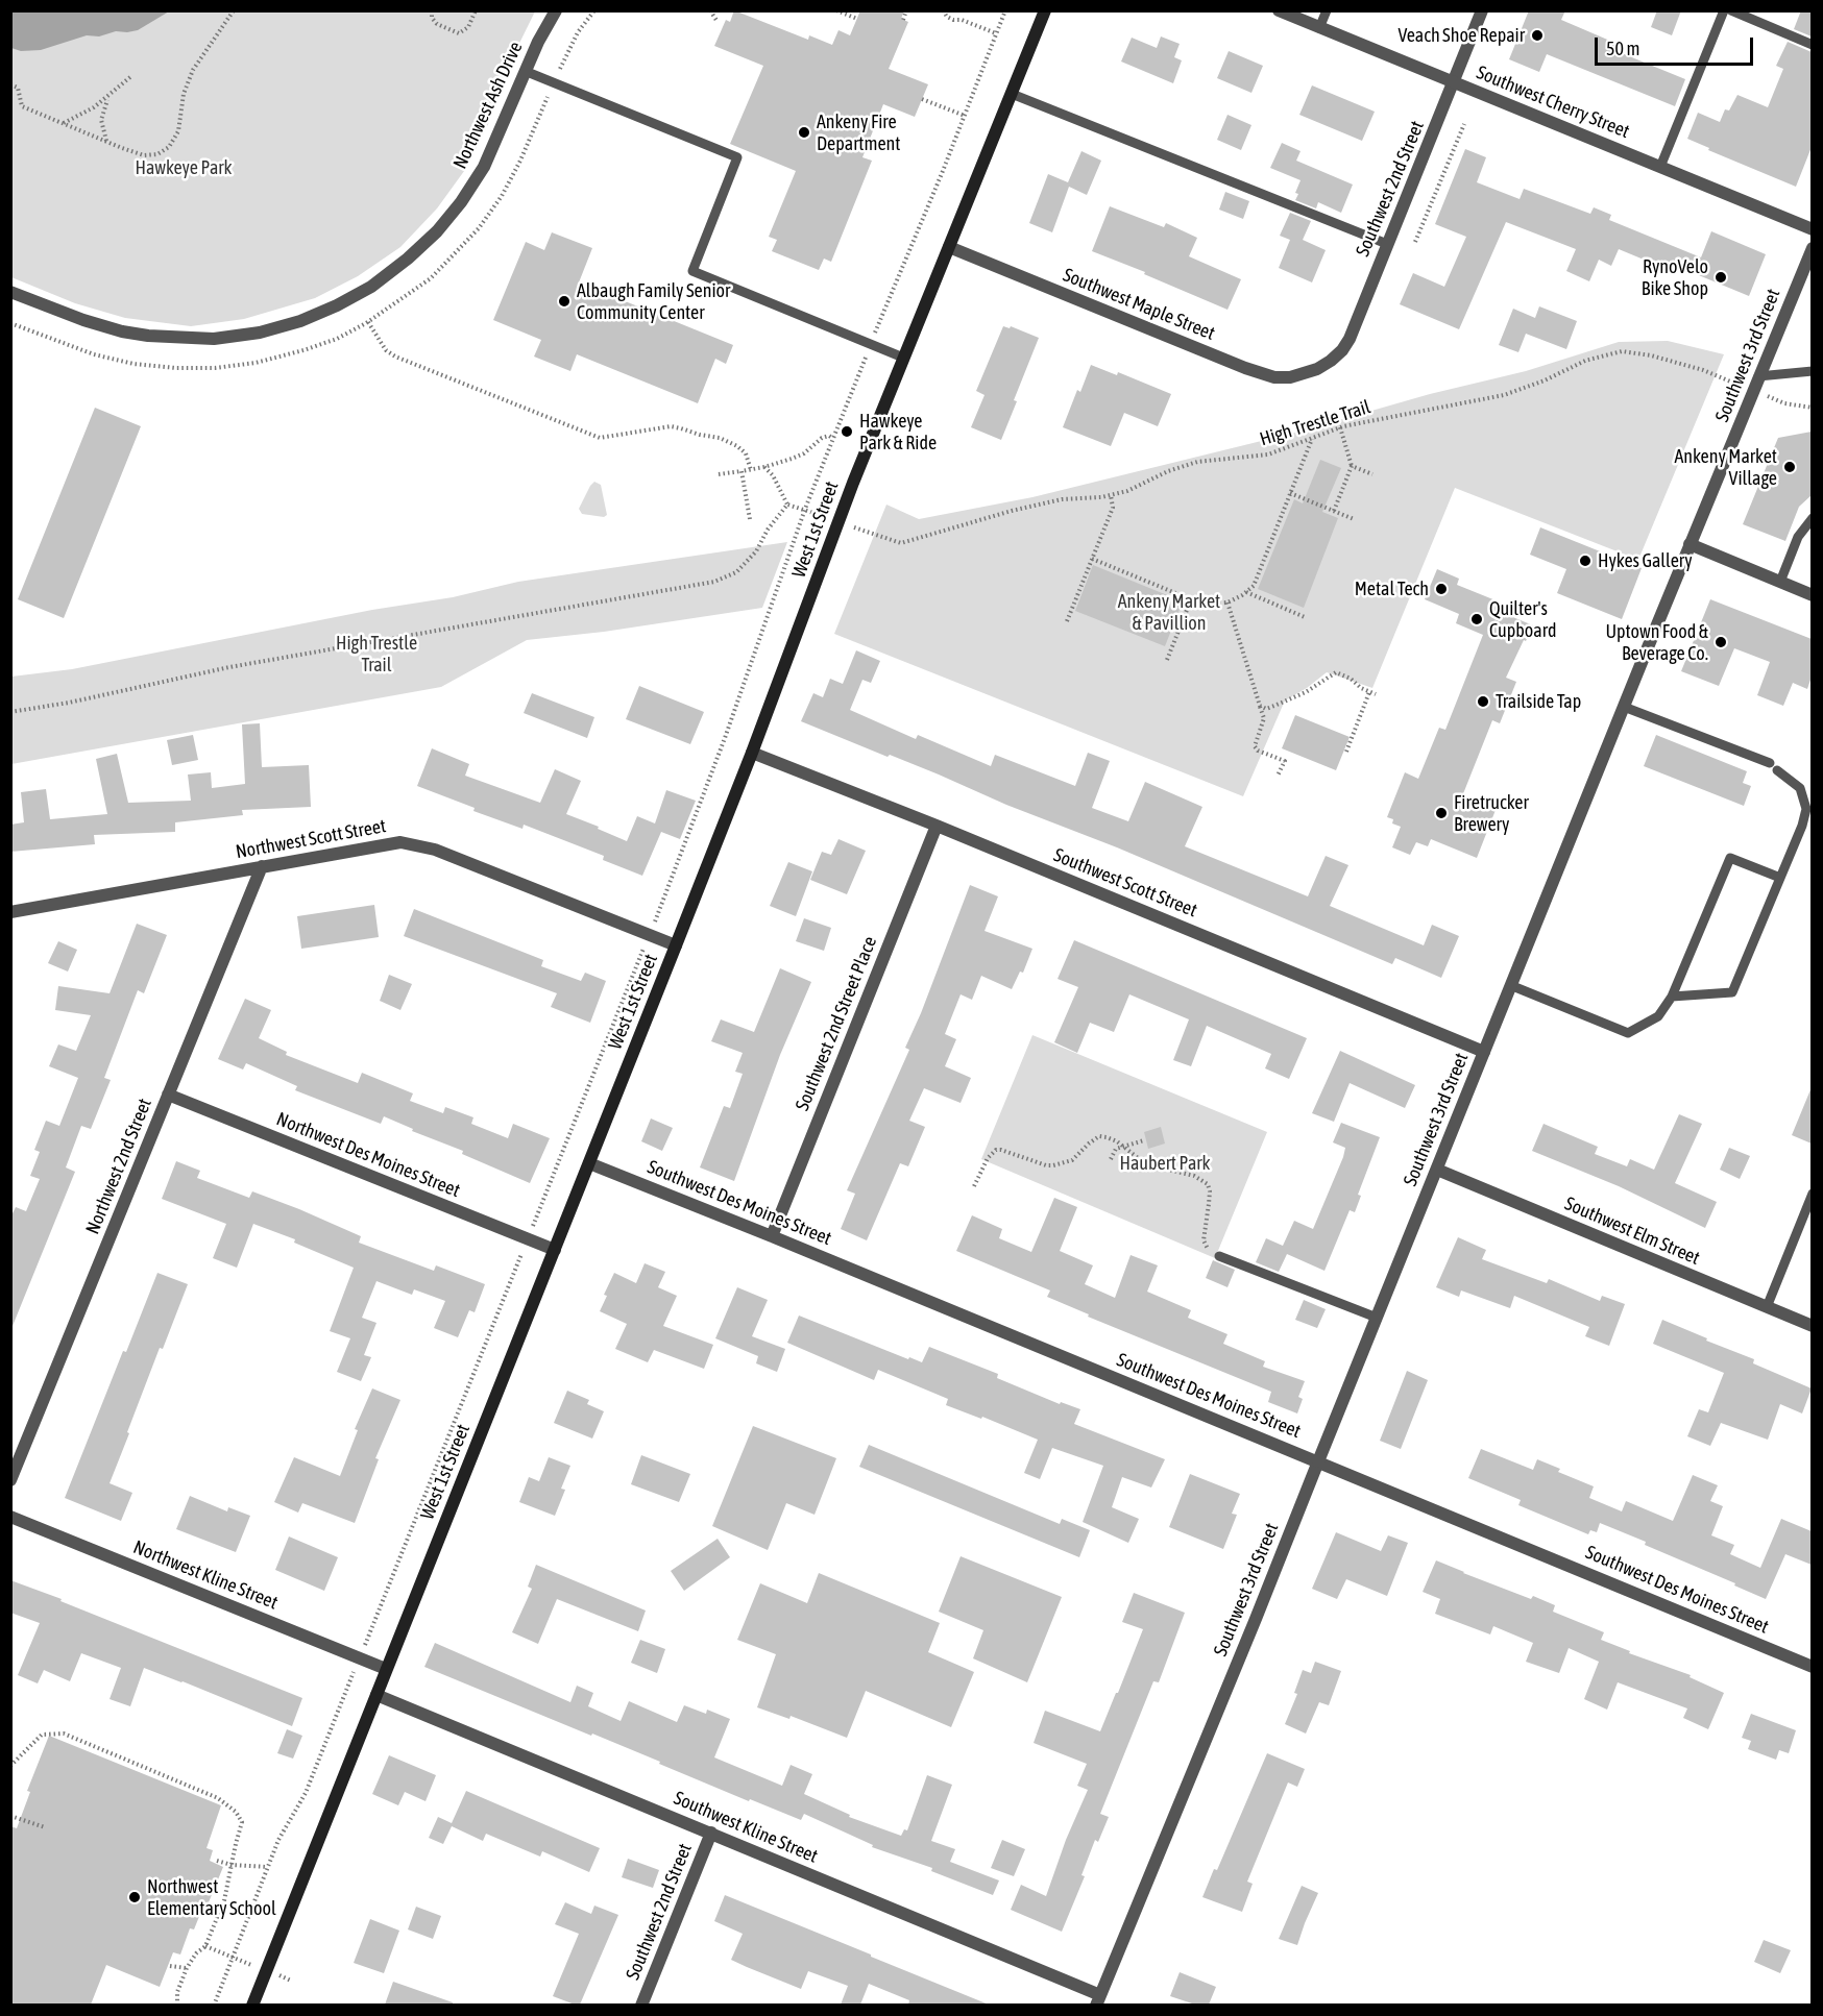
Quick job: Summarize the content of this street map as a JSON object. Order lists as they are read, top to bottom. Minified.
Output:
{"streets":{"main road":["West 1st Street"],"street":["Southwest Cherry Street","Northwest Ash Drive","Southwest 2nd Street","Southwest Maple Street","Southwest 3rd Street","Northwest Scott Street","Southwest Scott Street","Southwest 2nd Street Place","Northwest Des Moines Street","Northwest 2nd Street","Southwest Des Moines Street","Southwest Elm Street","Northwest Kline Street","Southwest Kline Street"],"path":["High Trestle Trail"]},"crossings":[["Southwest Cherry Street","Southwest 2nd Street"],["Southwest 2nd Street","Southwest Maple Street"],["Southwest 2nd Street","Southwest Kline Street"],["Southwest Maple Street","West 1st Street"],["Southwest 3rd Street","Southwest Scott Street"],["Southwest 3rd Street","Southwest Des Moines Street"],["Southwest 3rd Street","Southwest Elm Street"],["Southwest 3rd Street","Southwest Kline Street"],["West 1st Street","Northwest Scott Street"],["West 1st Street","Southwest Scott Street"],["West 1st Street","Northwest Des Moines Street"],["West 1st Street","Southwest Des Moines Street"],["West 1st Street","Northwest Kline Street"],["West 1st Street","Southwest Kline Street"],["Northwest Scott Street","Northwest 2nd Street"],["Southwest Scott Street","Southwest 2nd Street Place"],["Southwest 2nd Street Place","Southwest Des Moines Street"],["Northwest Des Moines Street","Northwest 2nd Street"]],"parks":["Hawkeye Park","Ankeny Market & Pavillion","High Trestle Trail","Haubert Park"],"places":["Veach Shoe Repair","Ankeny Fire Department","RynoVelo Bike Shop","Albaugh Family Senior Community Center","Hawkeye Park & Ride","Ankeny Market Village","Hykes Gallery","Metal Tech","Quilter's Cupboard","Uptown Food & Beverage Co.","Trailside Tap","Firetrucker Brewery","Northwest Elementary School"],"scale_bar":"50 m"}
